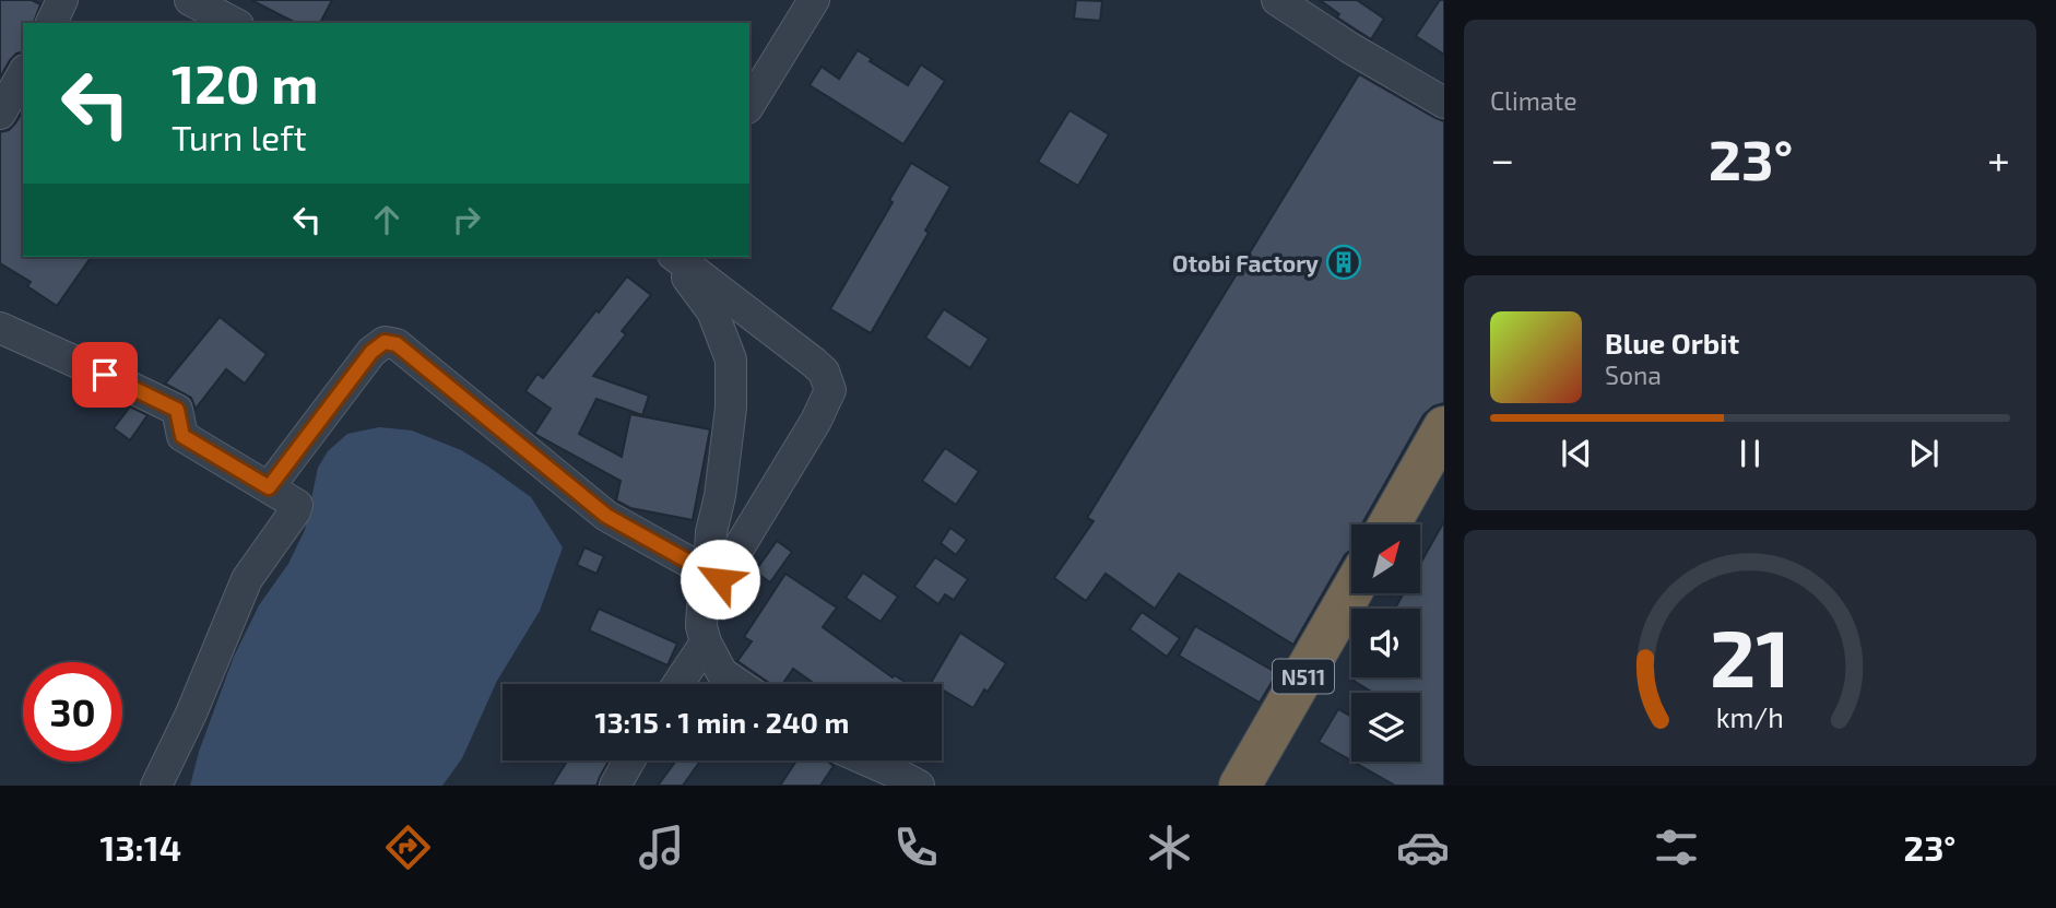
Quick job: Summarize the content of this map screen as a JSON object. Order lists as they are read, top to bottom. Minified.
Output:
{"streets":{"highway":["N511"]},"places":{"building":["Otobi Factory"]},"north":"top right","page":{"tile":"Climate","turn":["120 m","Turn left"],"heat":["−","23°","+"],"song":["Blue Orbit","Sona"],"limit":"30","trip":"13:15 · 1 min · 240 m","tabs":["13:14","23°"],"gauge":["21","km/h"]}}
